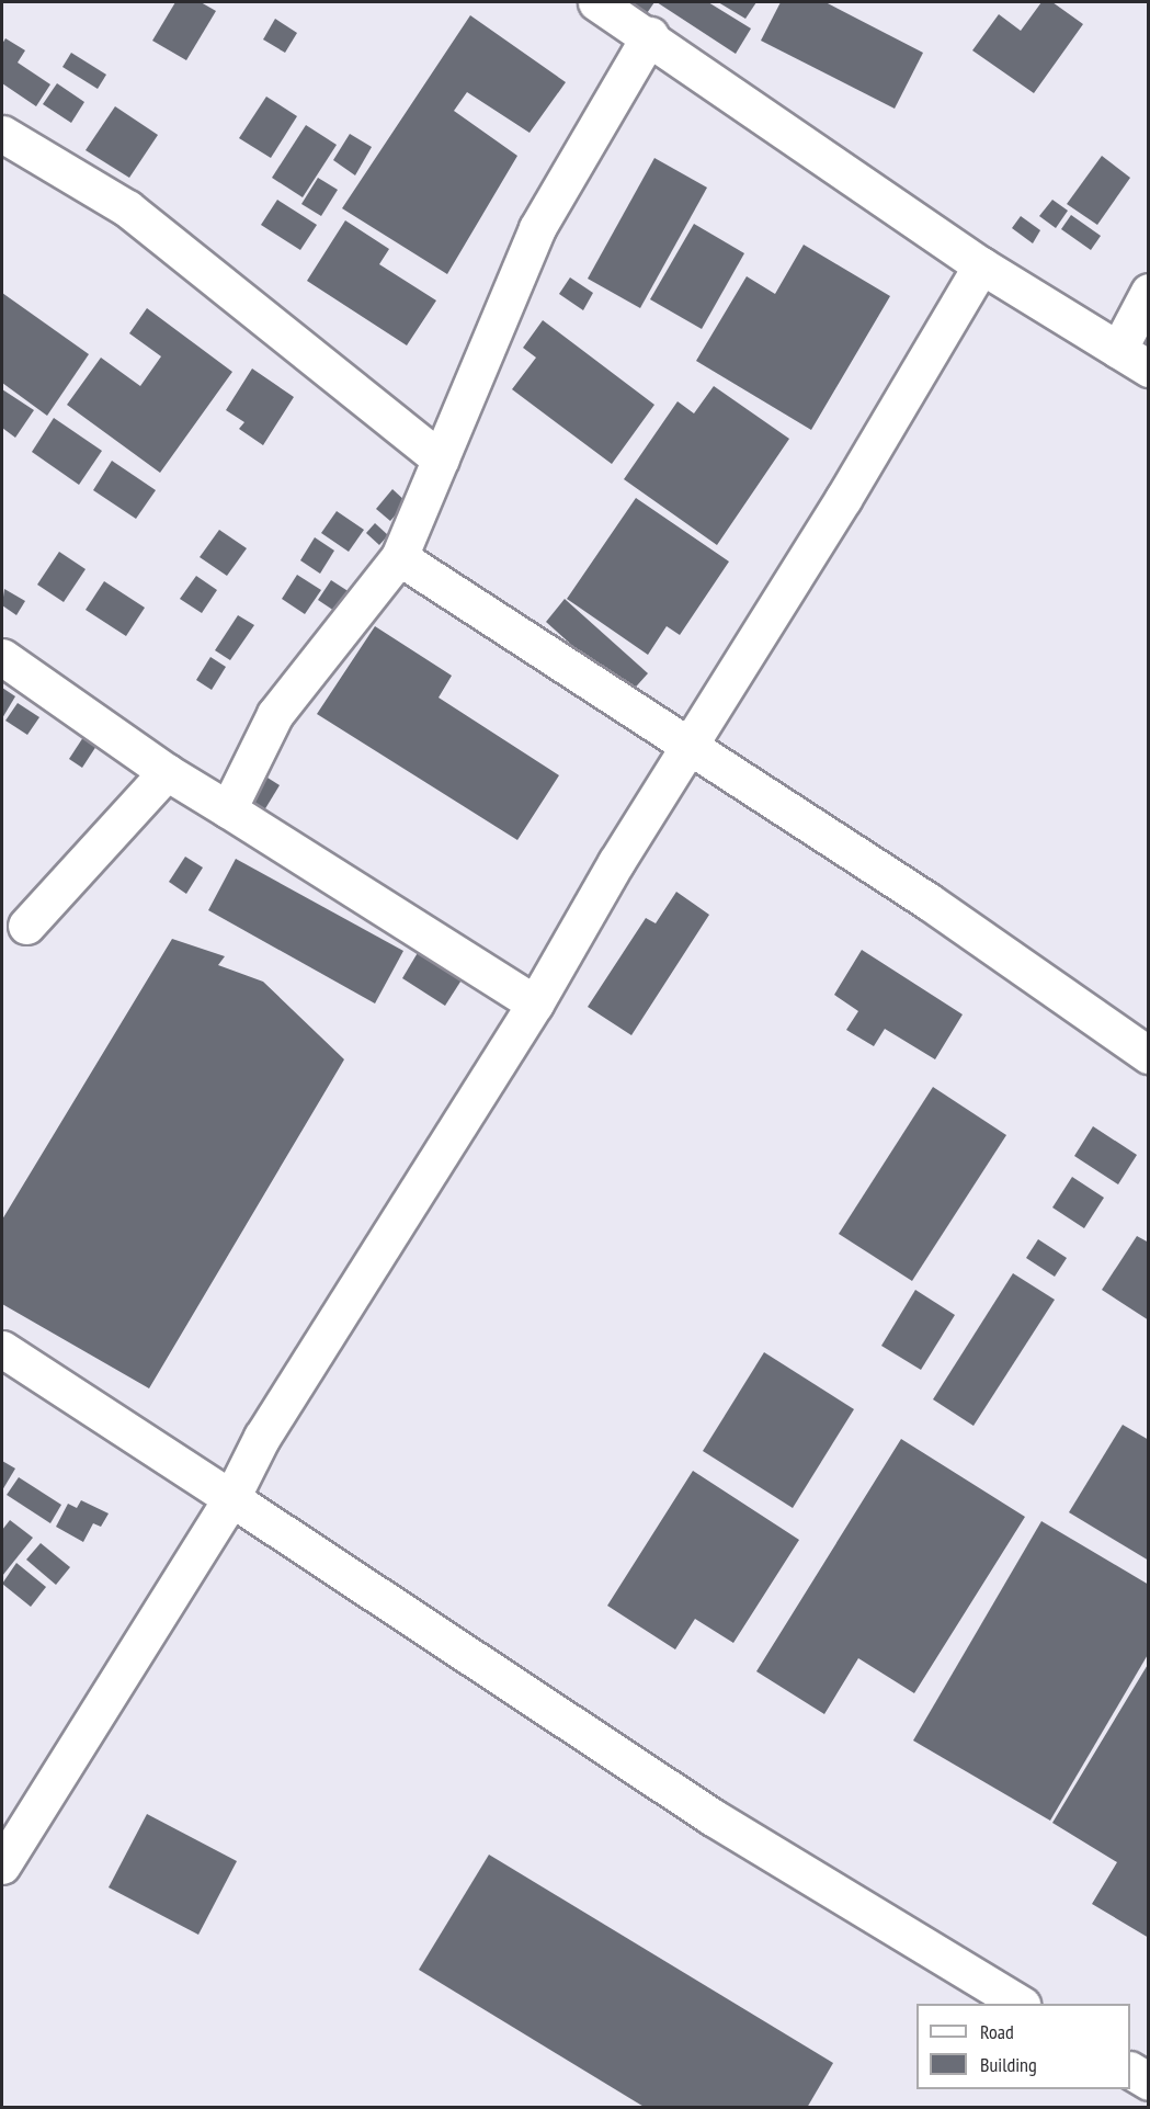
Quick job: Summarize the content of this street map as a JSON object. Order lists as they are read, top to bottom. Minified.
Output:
{"legend":["Road","Building"]}
